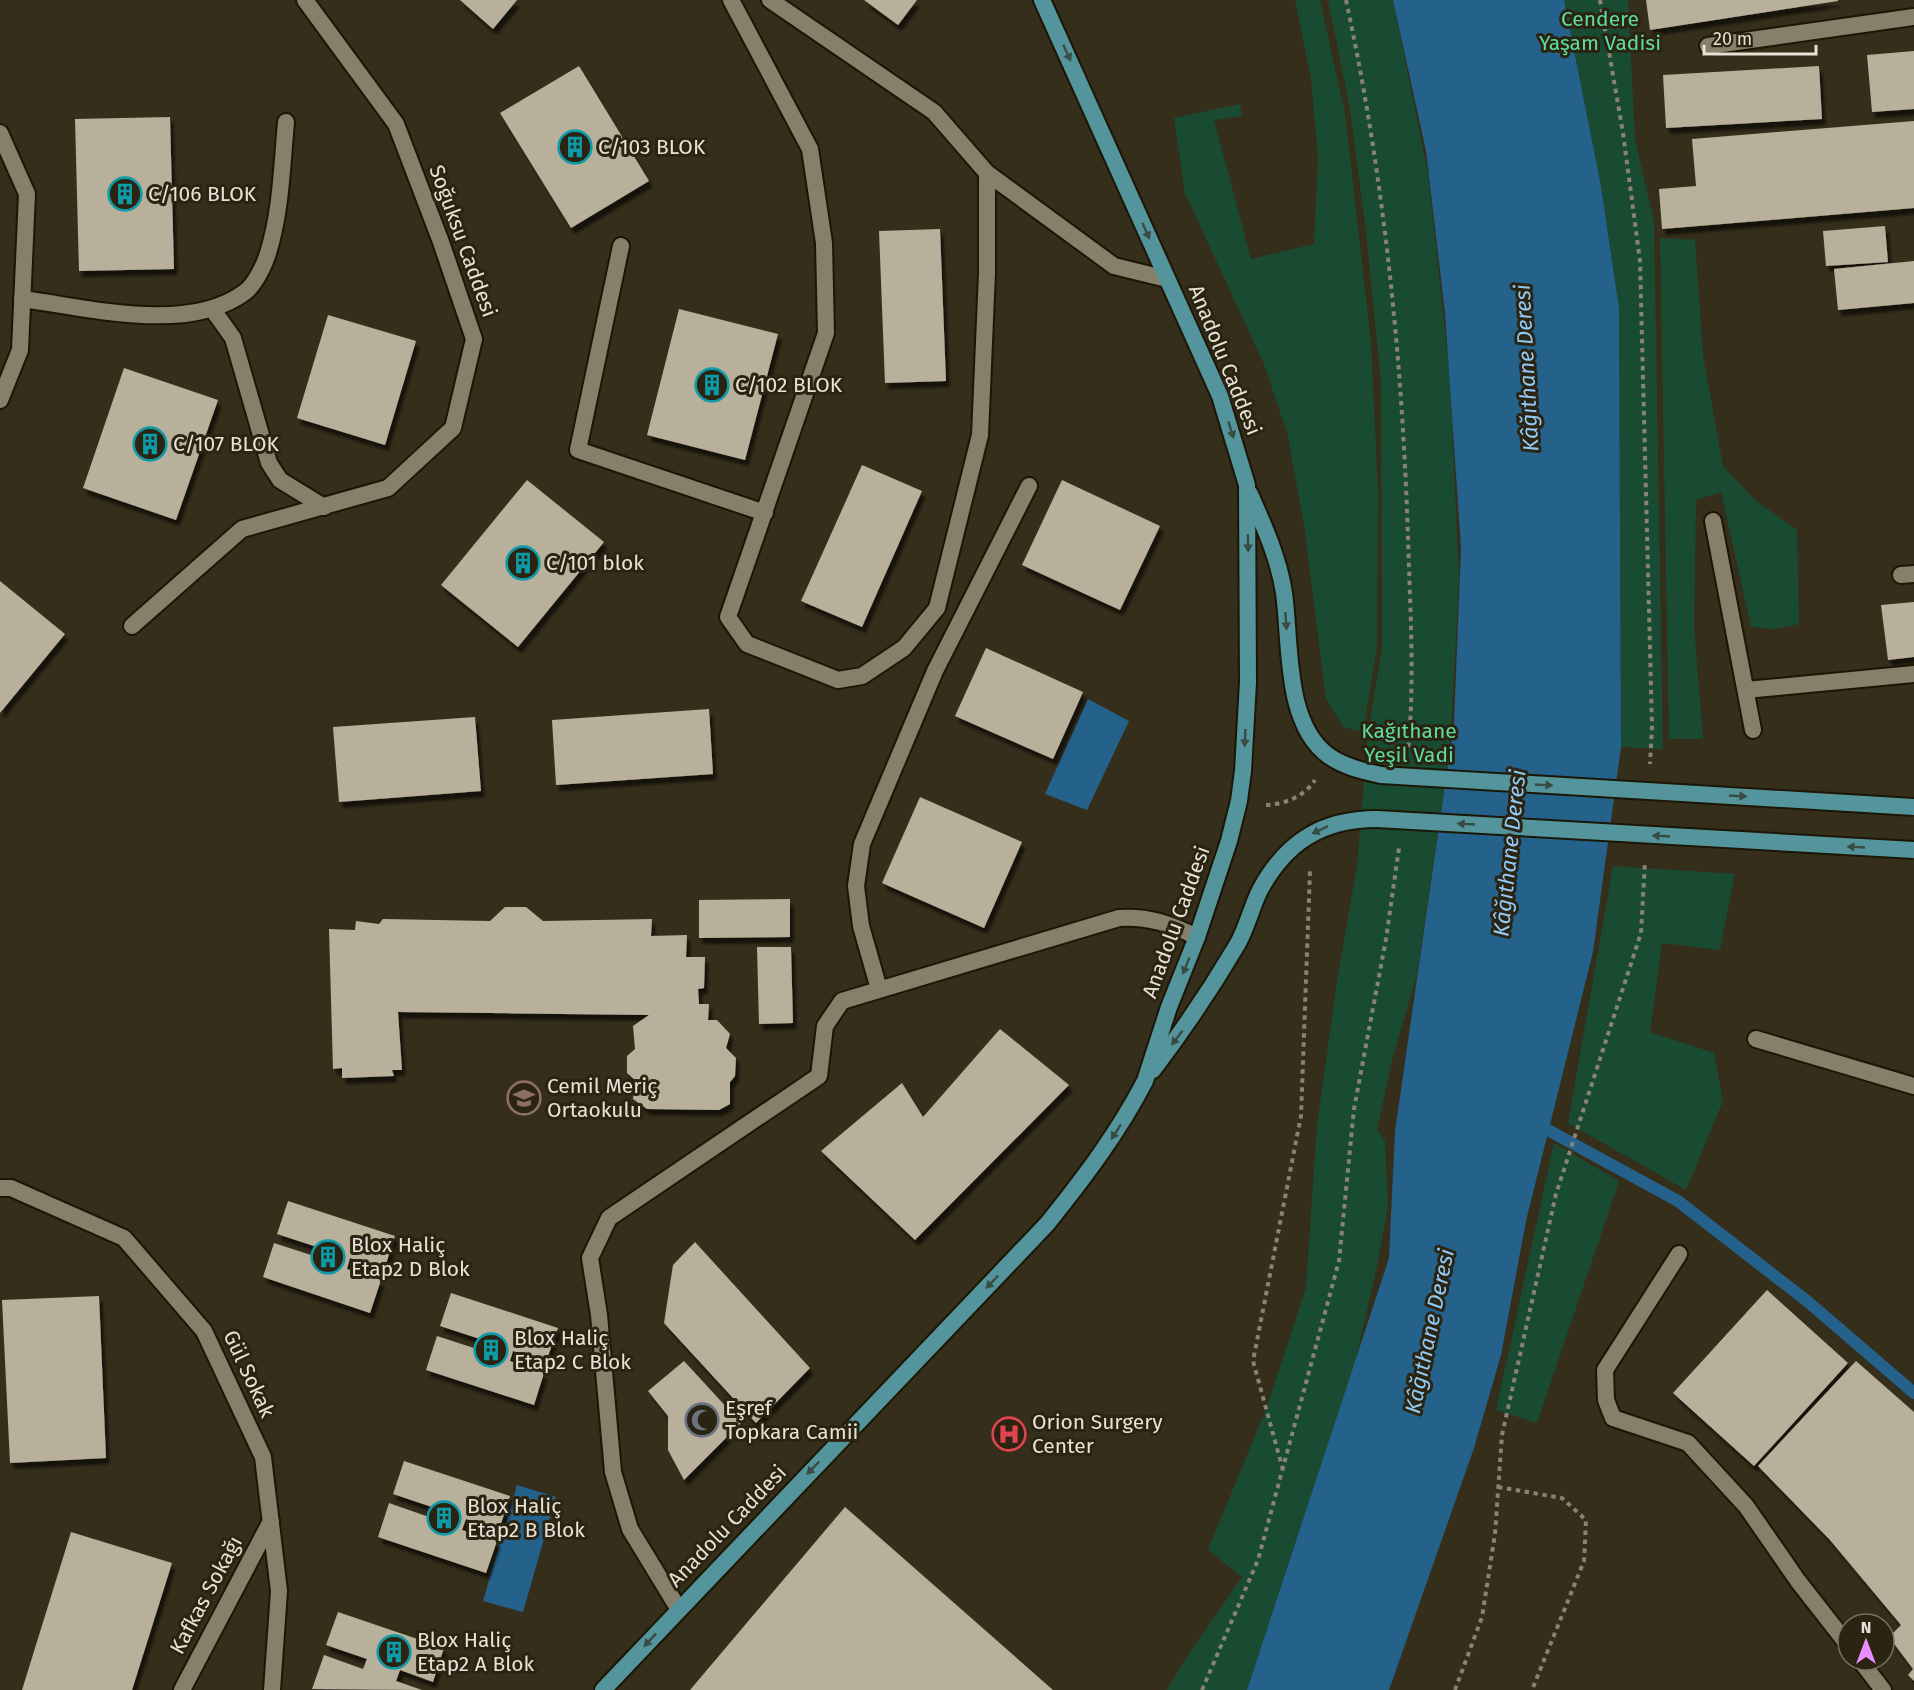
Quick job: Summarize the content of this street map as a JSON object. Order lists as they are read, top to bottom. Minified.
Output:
{"streets":{"main road":["Anadolu Caddesi"],"street":["Soğuksu Caddesi","Gül Sokak","Kafkas Sokağı"]},"crossings":[["Gül Sokak","Kafkas Sokağı"]],"one_way":["Anadolu Caddesi"],"water":["Kâğıthane Deresi"],"parks":["Cendere Yaşam Vadisi","Kağıthane Yeşil Vadi"],"places":{"building":["C/103 BLOK","C/106 BLOK","C/102 BLOK","C/107 BLOK","C/101 blok","Blox Haliç Etap2 D Blok","Blox Haliç Etap2 C Blok","Blox Haliç Etap2 B Blok","Blox Haliç Etap2 A Blok"],"school or university":["Cemil Meriç Ortaokulu"],"mosque":["Eşref Topkara Camii"],"hospital":["Orion Surgery Center"]},"scale_bar":"20 m","north":"top"}
